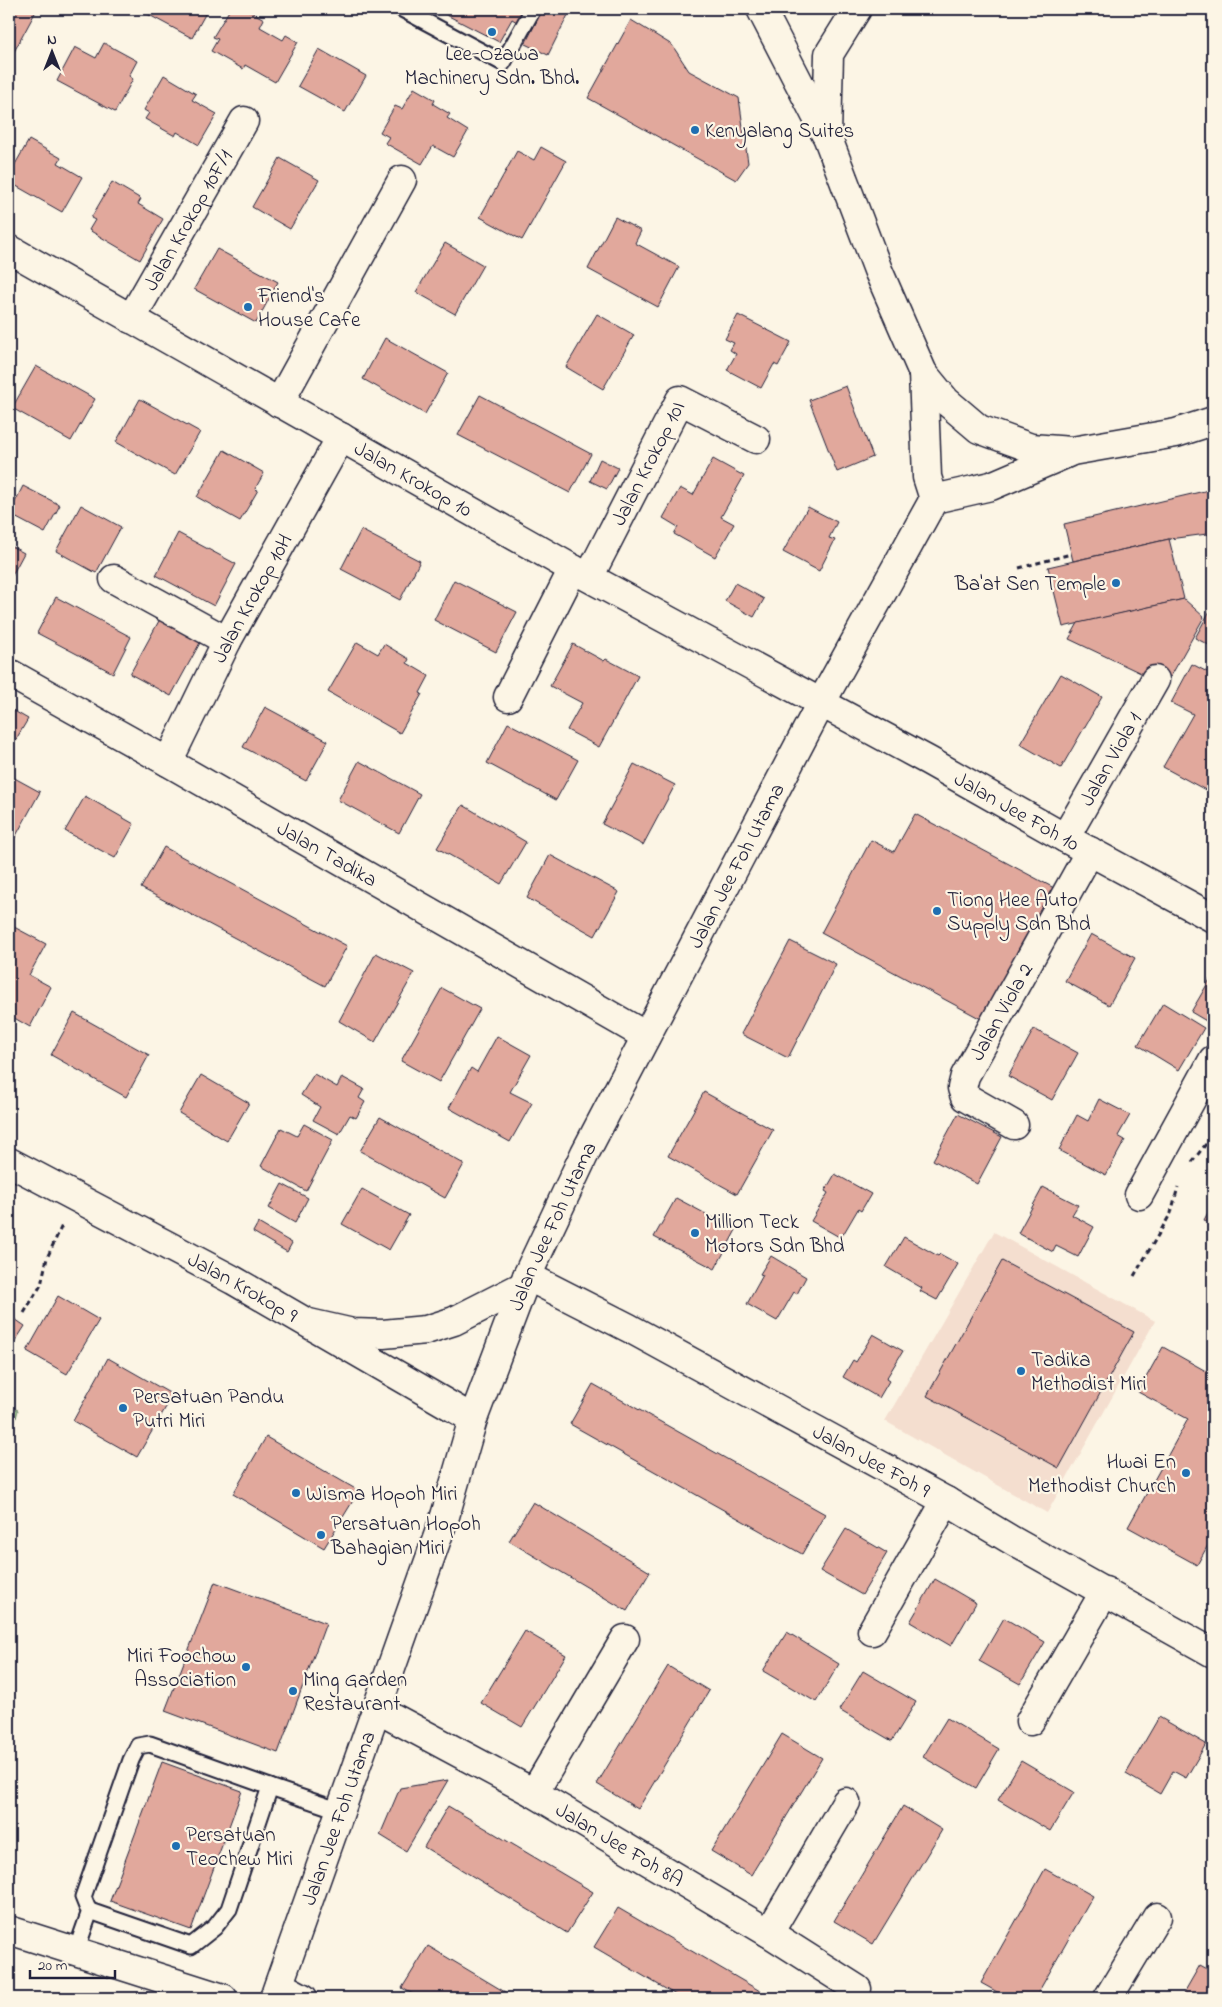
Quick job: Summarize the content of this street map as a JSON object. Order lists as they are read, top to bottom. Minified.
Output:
{"streets":{"street":["Jalan Krokop 10F/1","Jalan Krokop 10I","Jalan Krokop 10","Jalan Krokop 10H","Jalan Viola 1","Jalan Jee Foh 10","Jalan Tadika","Jalan Jee Foh Utama","Jalan Viola 2","Jalan Krokop 9","Jalan Jee Foh 9","Jalan Jee Foh 8A"]},"crossings":[["Jalan Krokop 10F/1","Jalan Krokop 10"],["Jalan Krokop 10I","Jalan Krokop 10"],["Jalan Krokop 10","Jalan Krokop 10H"],["Jalan Krokop 10","Jalan Jee Foh 10"],["Jalan Krokop 10","Jalan Jee Foh Utama"],["Jalan Krokop 10H","Jalan Tadika"],["Jalan Viola 1","Jalan Jee Foh 10"],["Jalan Jee Foh 10","Jalan Jee Foh Utama"],["Jalan Jee Foh 10","Jalan Viola 2"],["Jalan Tadika","Jalan Jee Foh Utama"],["Jalan Jee Foh Utama","Jalan Krokop 9"],["Jalan Jee Foh Utama","Jalan Jee Foh 9"],["Jalan Jee Foh Utama","Jalan Jee Foh 8A"]],"places":["Lee-Ozawa Machinery Sdn. Bhd.","Kenyalang Suites","Friend's House Cafe","Ba'at Sen Temple","Tiong Hee Auto Supply Sdn Bhd","Million Teck Motors Sdn Bhd","Tadika Methodist Miri","Persatuan Pandu Putri Miri","Hwai En Methodist Church","Wisma Hopoh Miri","Persatuan Hopoh Bahagian Miri","Miri Foochow Association","Ming Garden Restaurant","Persatuan Teochew Miri"],"scale_bar":"20 m","north":"top"}
